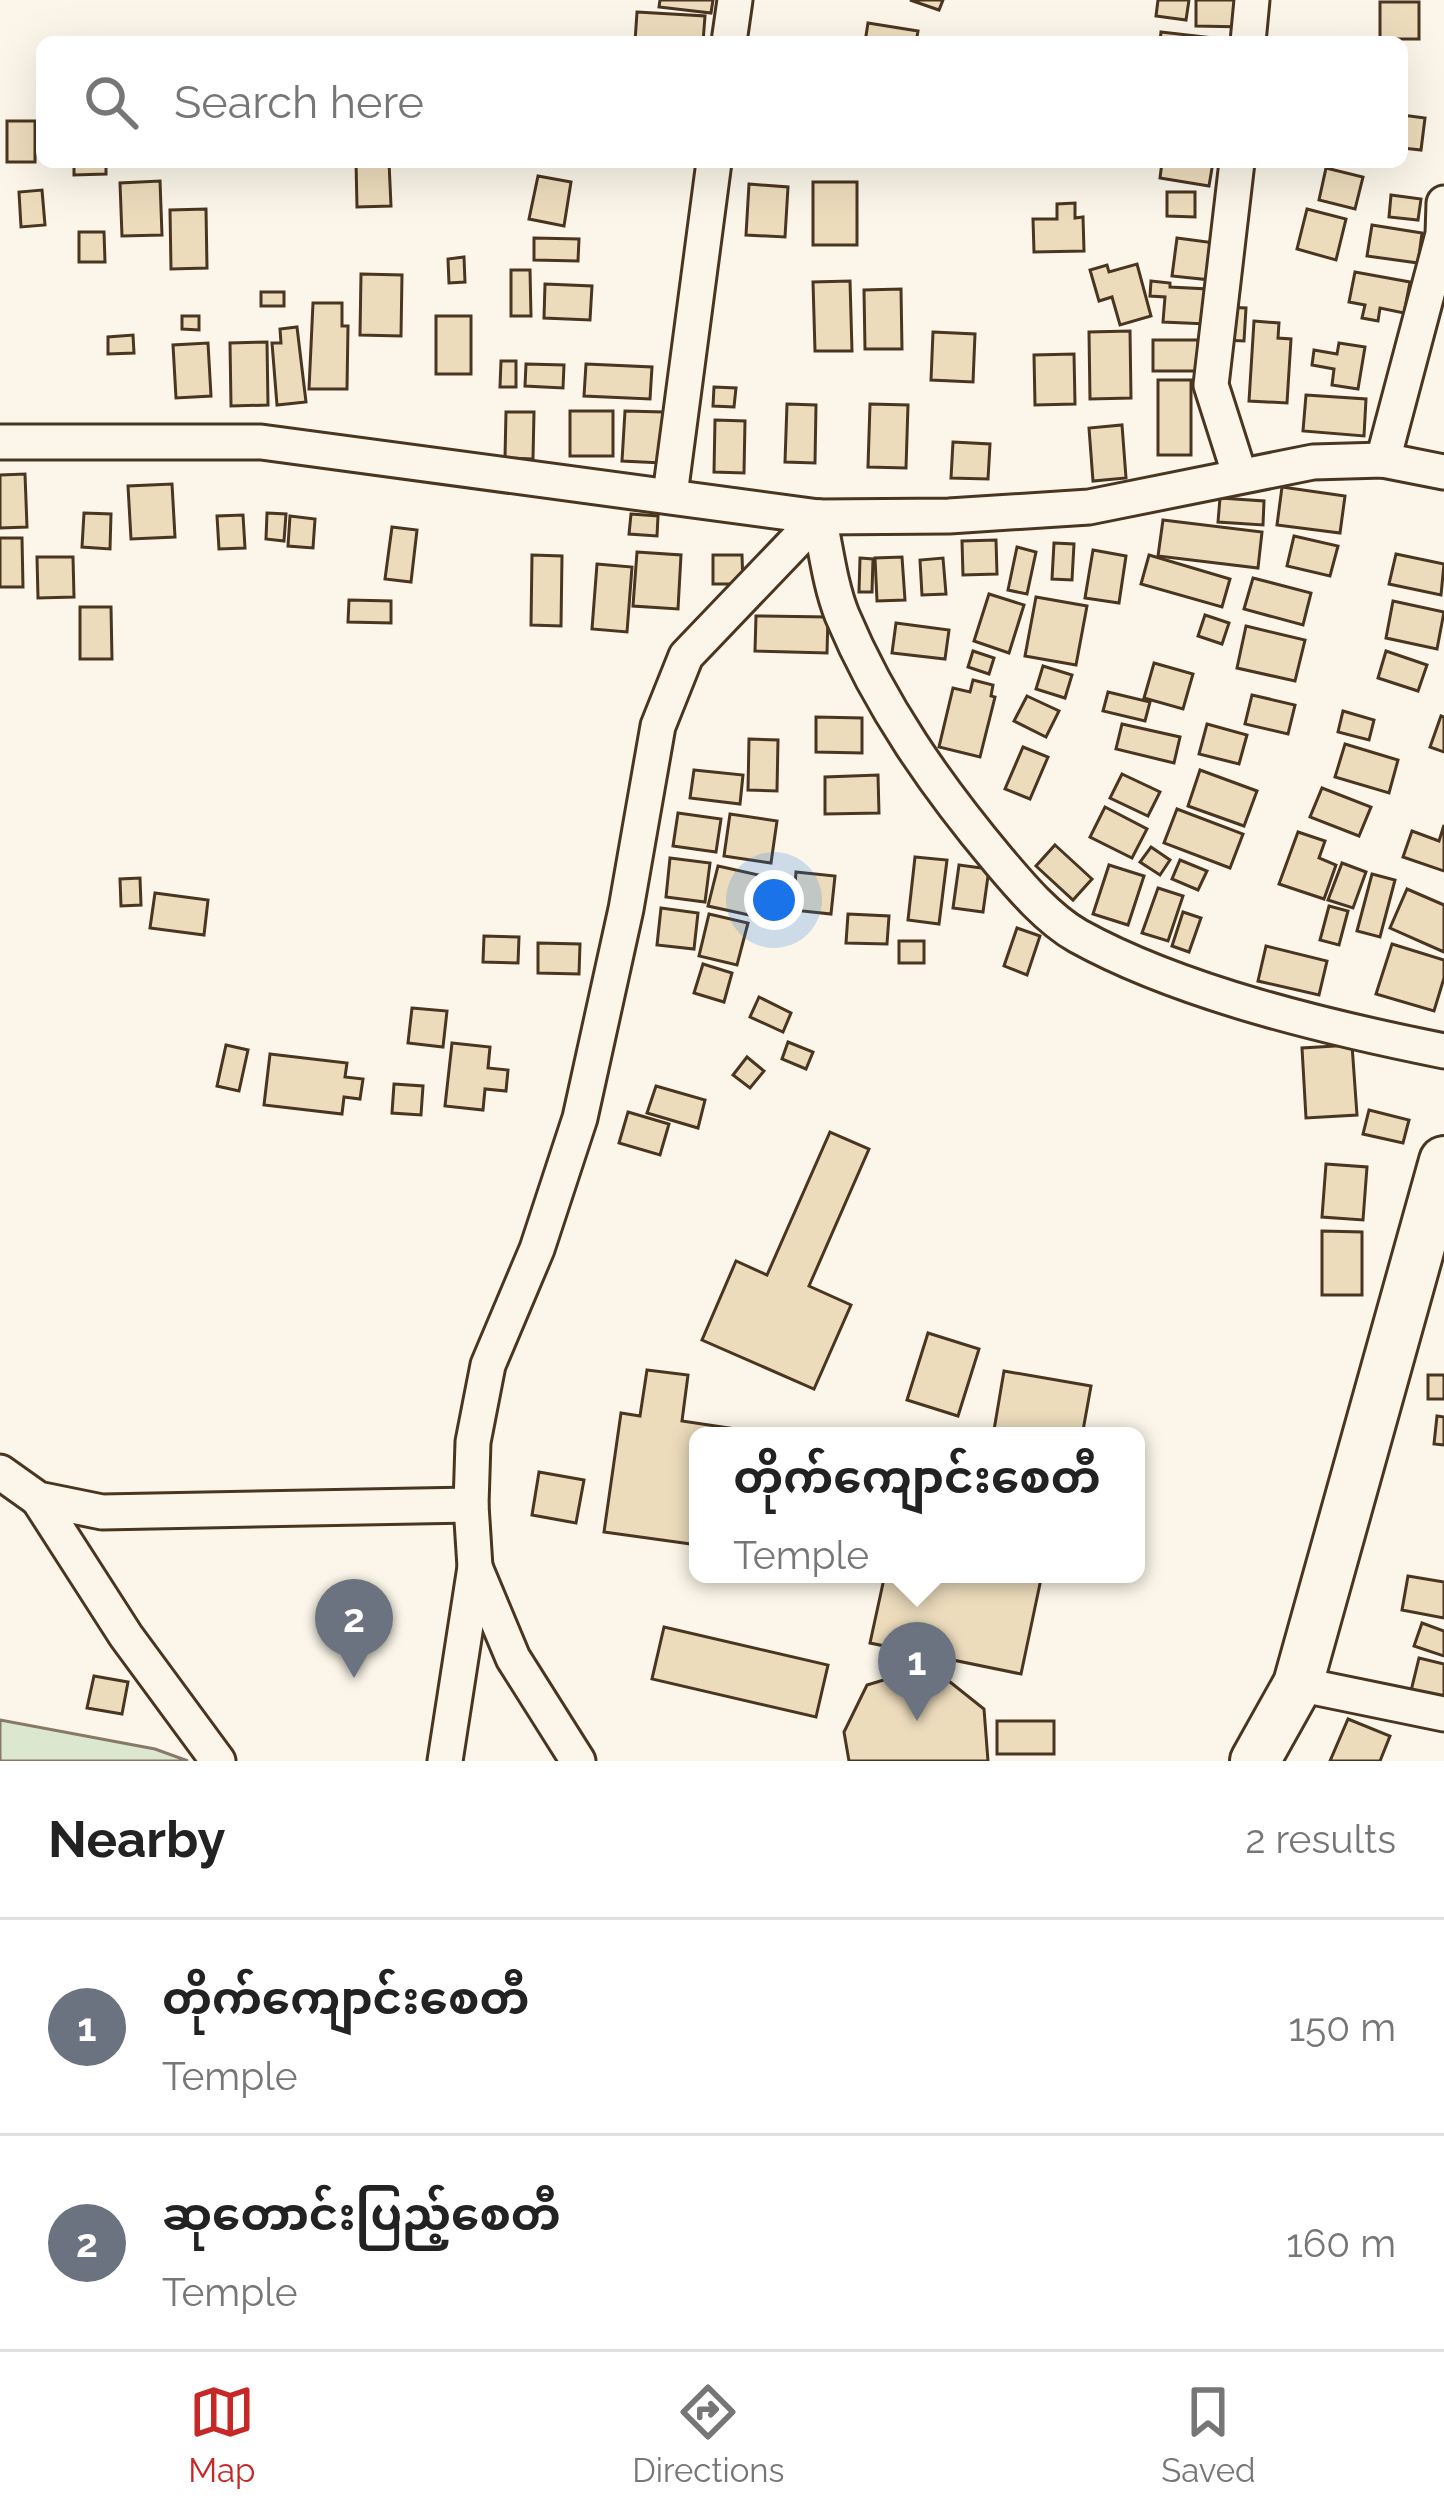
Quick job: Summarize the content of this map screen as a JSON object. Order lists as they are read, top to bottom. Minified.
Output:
{"page":{"search":"Search here","popup":["တိုက်ကျောင်းစေတီ","Temple"],"pins":["2","1"],"heading":["Nearby","2 results"],"list":[{"mark":"1","name":"တိုက်ကျောင်းစေတီ","note":"Temple","value":"150 m"},{"mark":"2","name":"ဆုတောင်းပြည့်စေတီ","note":"Temple","value":"160 m"}],"nav":["Map","Directions","Saved"]}}
